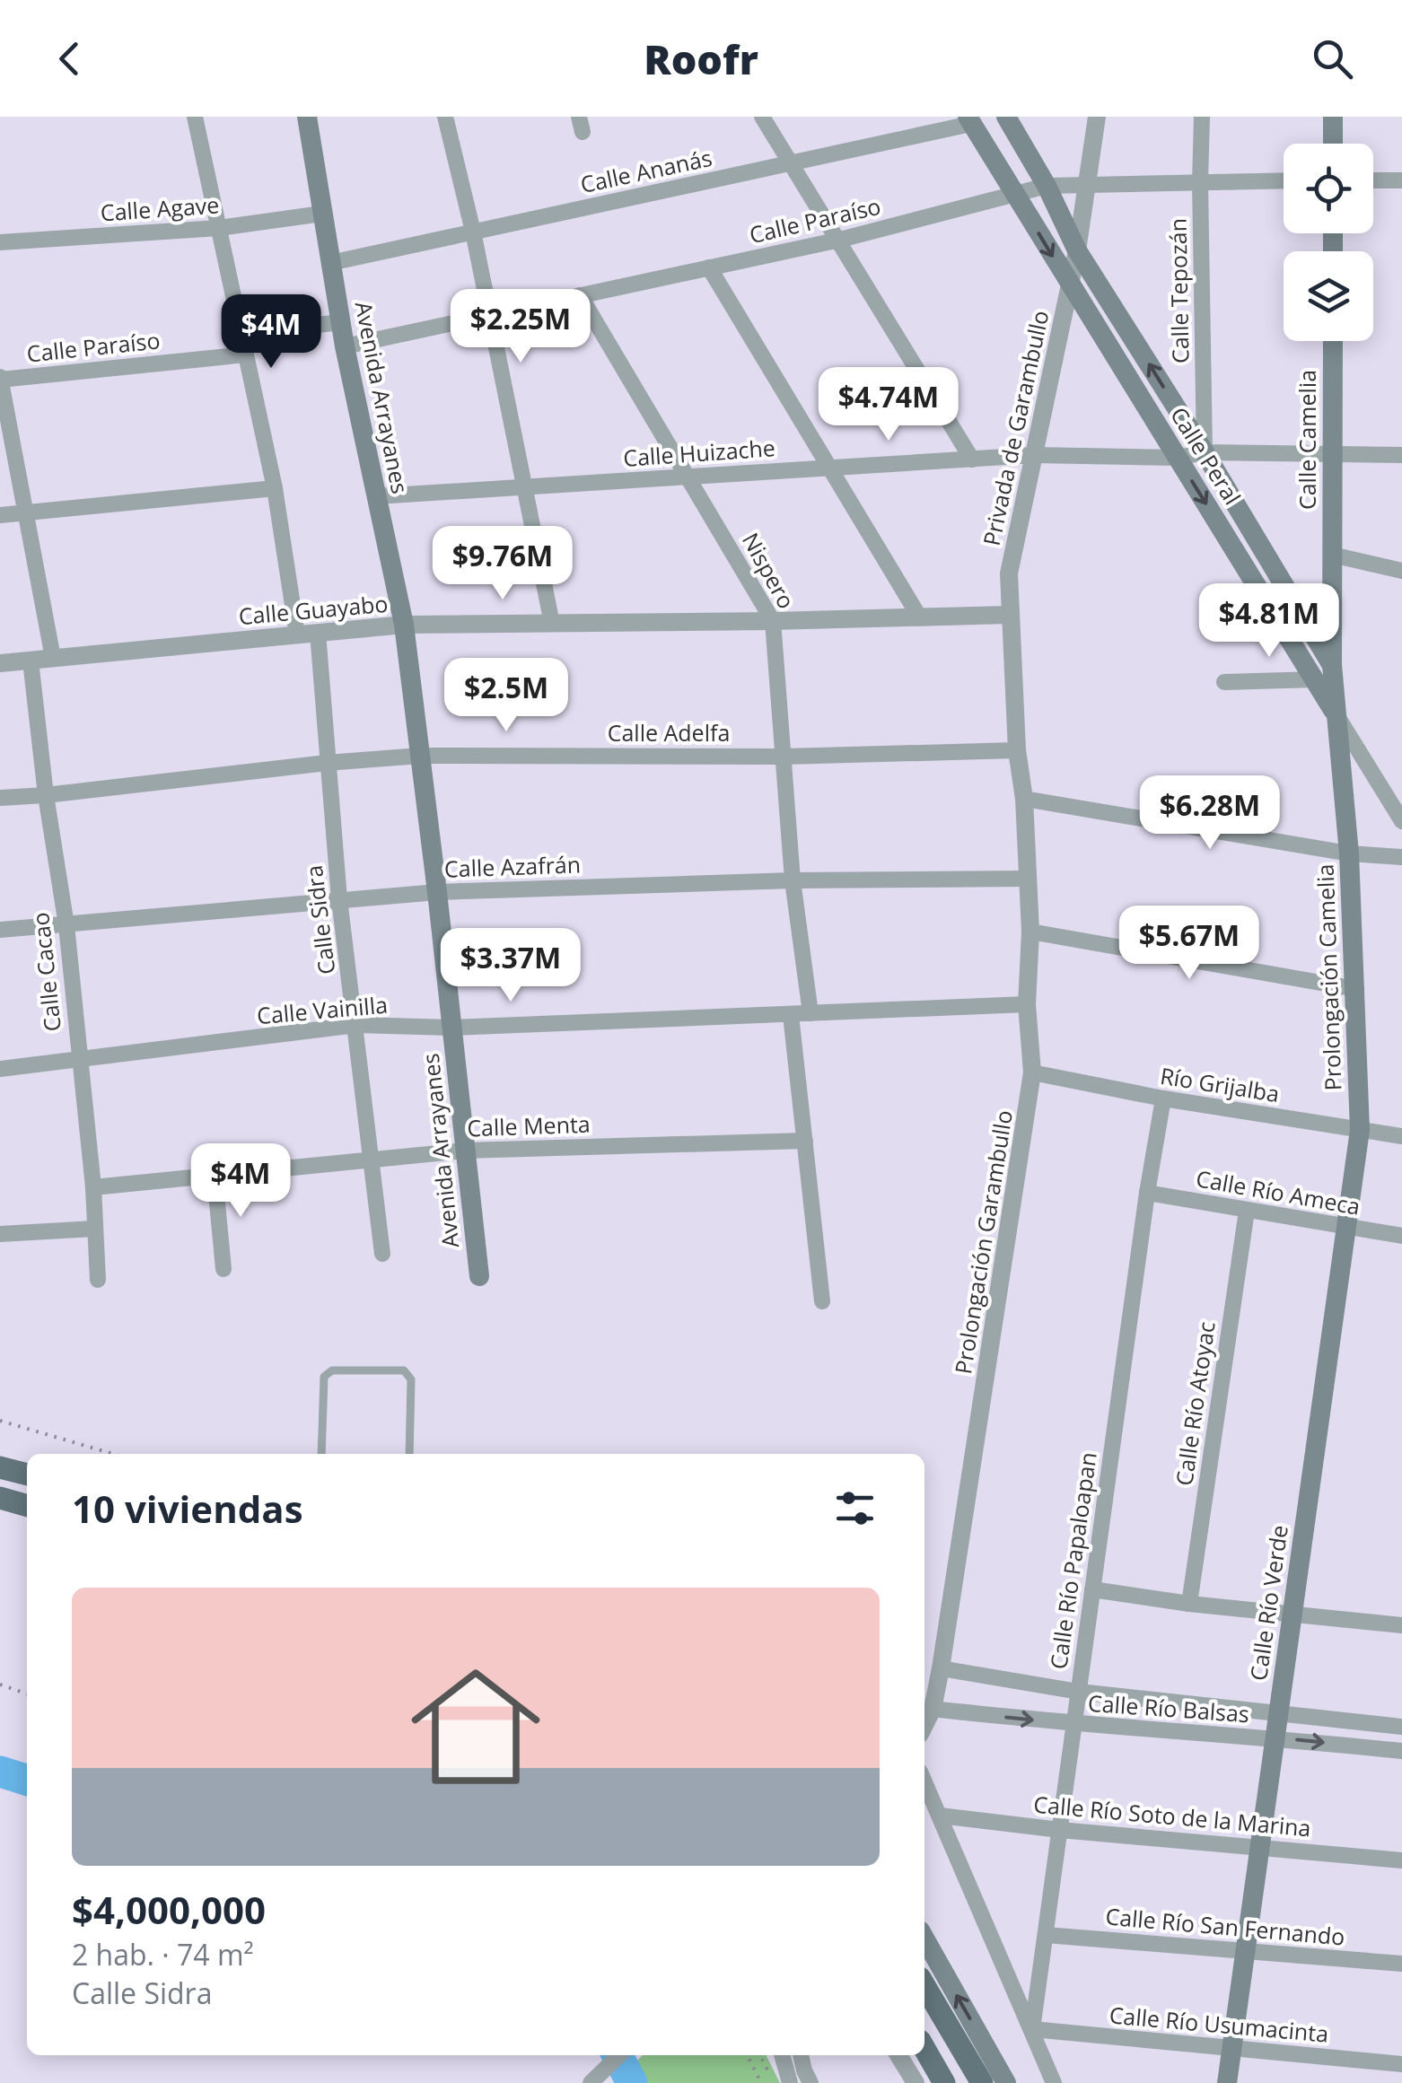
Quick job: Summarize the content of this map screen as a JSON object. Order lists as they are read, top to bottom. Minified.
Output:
{"streets":{"main road":["Avenida Arrayanes","Calle Camelia","Calle Peral","Prolongación Camelia","Calle Río Verde"],"street":["Calle Ananás","Calle Agave","Calle Paraíso","Calle Tepozán","Privada de Garambullo","Calle Huizache","Nispero","Calle Guayabo","Calle Adelfa","Calle Azafrán","Calle Sidra","Calle Cacao","Calle Vainilla","Río Grijalba","Calle Menta","Calle Río Ameca","Prolongación Garambullo","Calle Río Atoyac","Calle Río Papaloapan","Calle Río Balsas","Calle Río Soto de la Marina","Calle Río San Fernando","Calle Río Usumacinta"]},"crossings":[["Calle Ananás","Avenida Arrayanes"],["Calle Ananás","Calle Peral"],["Calle Agave","Avenida Arrayanes"],["Calle Paraíso","Calle Tepozán"],["Calle Paraíso","Avenida Arrayanes"],["Calle Paraíso","Privada de Garambullo"],["Calle Paraíso","Calle Peral"],["Calle Paraíso","Nispero"],["Calle Tepozán","Calle Huizache"],["Calle Tepozán","Calle Peral"],["Avenida Arrayanes","Calle Huizache"],["Avenida Arrayanes","Calle Guayabo"],["Avenida Arrayanes","Calle Adelfa"],["Avenida Arrayanes","Calle Azafrán"],["Avenida Arrayanes","Calle Vainilla"],["Avenida Arrayanes","Calle Menta"],["Privada de Garambullo","Calle Huizache"],["Privada de Garambullo","Calle Peral"],["Privada de Garambullo","Calle Guayabo"],["Privada de Garambullo","Calle Adelfa"],["Privada de Garambullo","Prolongación Garambullo"],["Calle Camelia","Calle Huizache"],["Calle Huizache","Calle Peral"],["Calle Huizache","Nispero"],["Calle Peral","Prolongación Camelia"],["Nispero","Calle Guayabo"],["Nispero","Calle Adelfa"],["Nispero","Calle Azafrán"],["Nispero","Calle Vainilla"],["Calle Guayabo","Calle Sidra"],["Calle Guayabo","Calle Cacao"],["Calle Adelfa","Calle Sidra"],["Calle Adelfa","Calle Cacao"],["Calle Adelfa","Prolongación Garambullo"],["Calle Azafrán","Calle Sidra"],["Calle Azafrán","Calle Cacao"],["Calle Azafrán","Prolongación Garambullo"],["Calle Sidra","Calle Vainilla"],["Calle Sidra","Calle Menta"],["Calle Cacao","Calle Vainilla"],["Calle Cacao","Calle Menta"],["Prolongación Camelia","Río Grijalba"],["Prolongación Camelia","Calle Río Verde"],["Calle Vainilla","Prolongación Garambullo"],["Río Grijalba","Prolongación Garambullo"],["Río Grijalba","Calle Río Papaloapan"],["Río Grijalba","Calle Río Verde"],["Calle Río Ameca","Calle Río Atoyac"],["Calle Río Ameca","Calle Río Papaloapan"],["Calle Río Ameca","Calle Río Verde"],["Prolongación Garambullo","Calle Río Balsas"],["Calle Río Papaloapan","Calle Río Balsas"],["Calle Río Papaloapan","Calle Río Soto de la Marina"],["Calle Río Papaloapan","Calle Río San Fernando"],["Calle Río Papaloapan","Calle Río Usumacinta"],["Calle Río Verde","Calle Río Balsas"],["Calle Río Verde","Calle Río Soto de la Marina"],["Calle Río Verde","Calle Río San Fernando"],["Calle Río Verde","Calle Río Usumacinta"]],"page":{"header":"Roofr","price":["$2.25M","$4M","$4.74M","$9.76M","$4.81M","$2.5M","$6.28M","$5.67M","$3.37M","$4M"],"heading":"10 viviendas","list":[{"name":"$4,000,000","note":"2 hab. · 74 m² · Calle Sidra"}]}}
